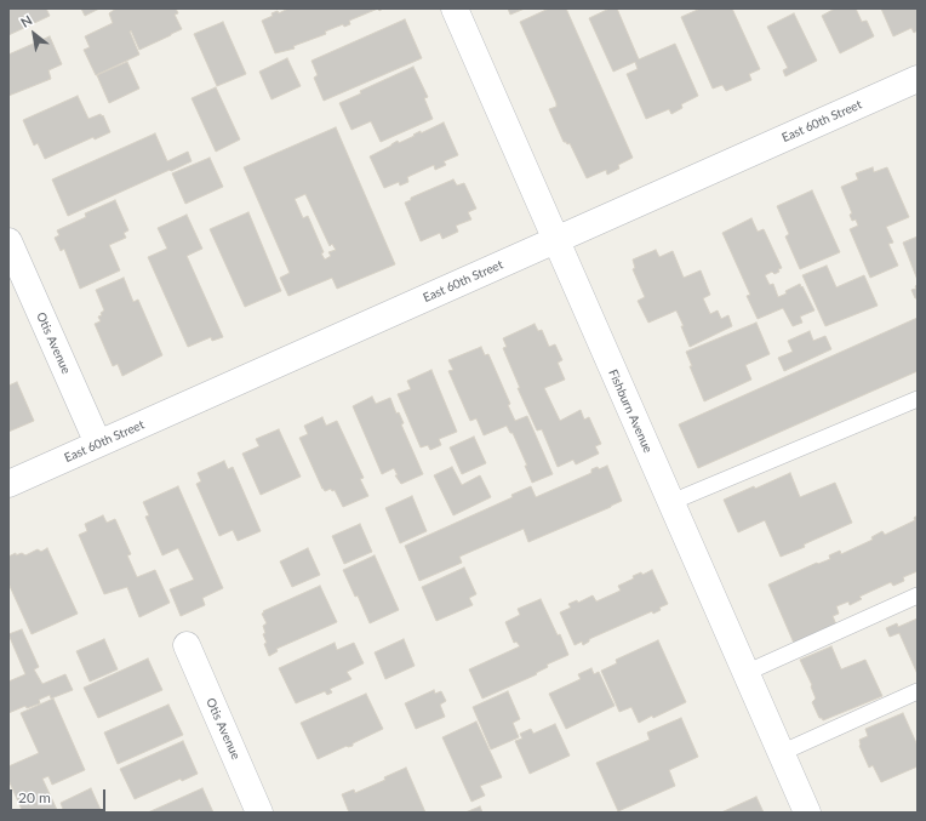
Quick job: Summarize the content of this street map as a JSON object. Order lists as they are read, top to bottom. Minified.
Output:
{"streets":{"street":["East 60th Street","Otis Avenue","Fishburn Avenue"]},"crossings":[["East 60th Street","Otis Avenue"],["East 60th Street","Fishburn Avenue"]],"scale_bar":"20 m","north":"top left"}
